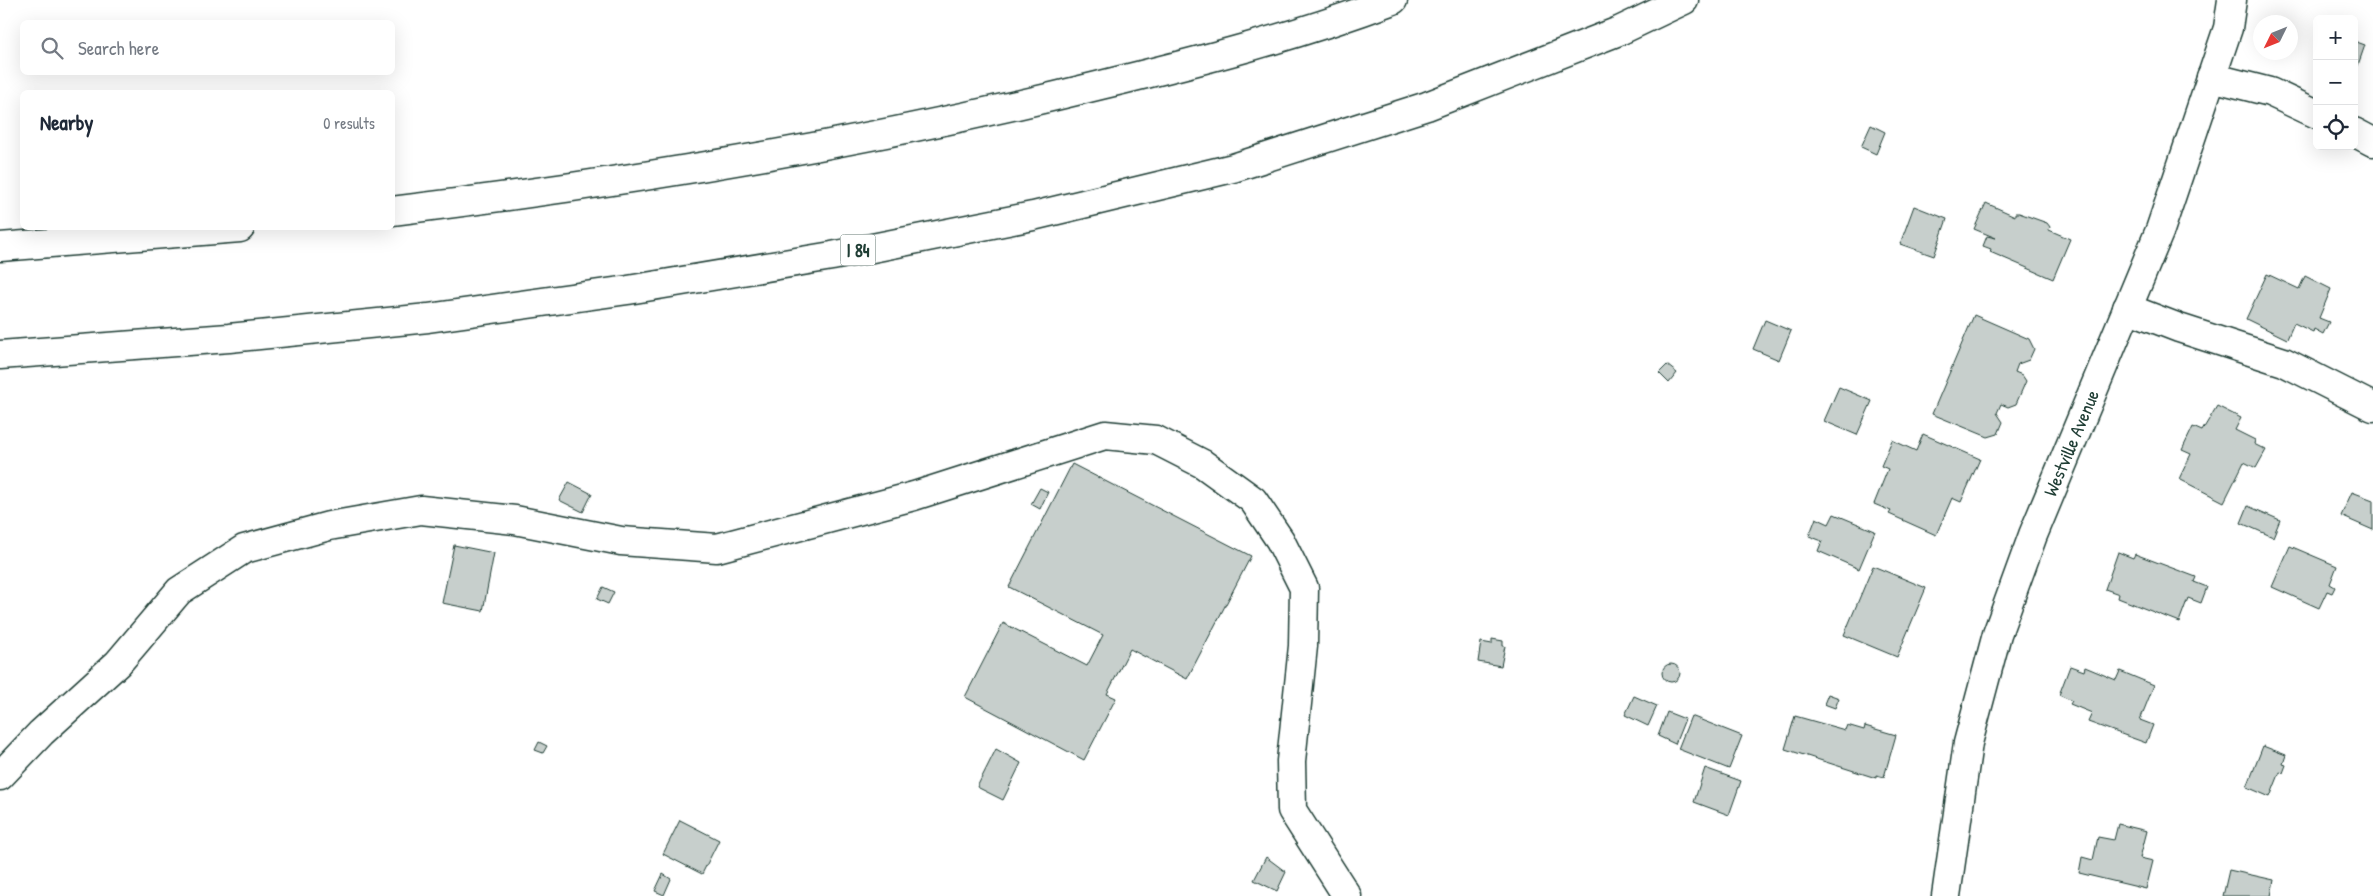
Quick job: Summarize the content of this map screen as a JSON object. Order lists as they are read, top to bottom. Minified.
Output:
{"streets":{"main road":["I 84","Westville Avenue"]},"north":"bottom left","page":{"map_buttons":["+","−"],"search":"Search here","heading":["Nearby","0 results"]}}
